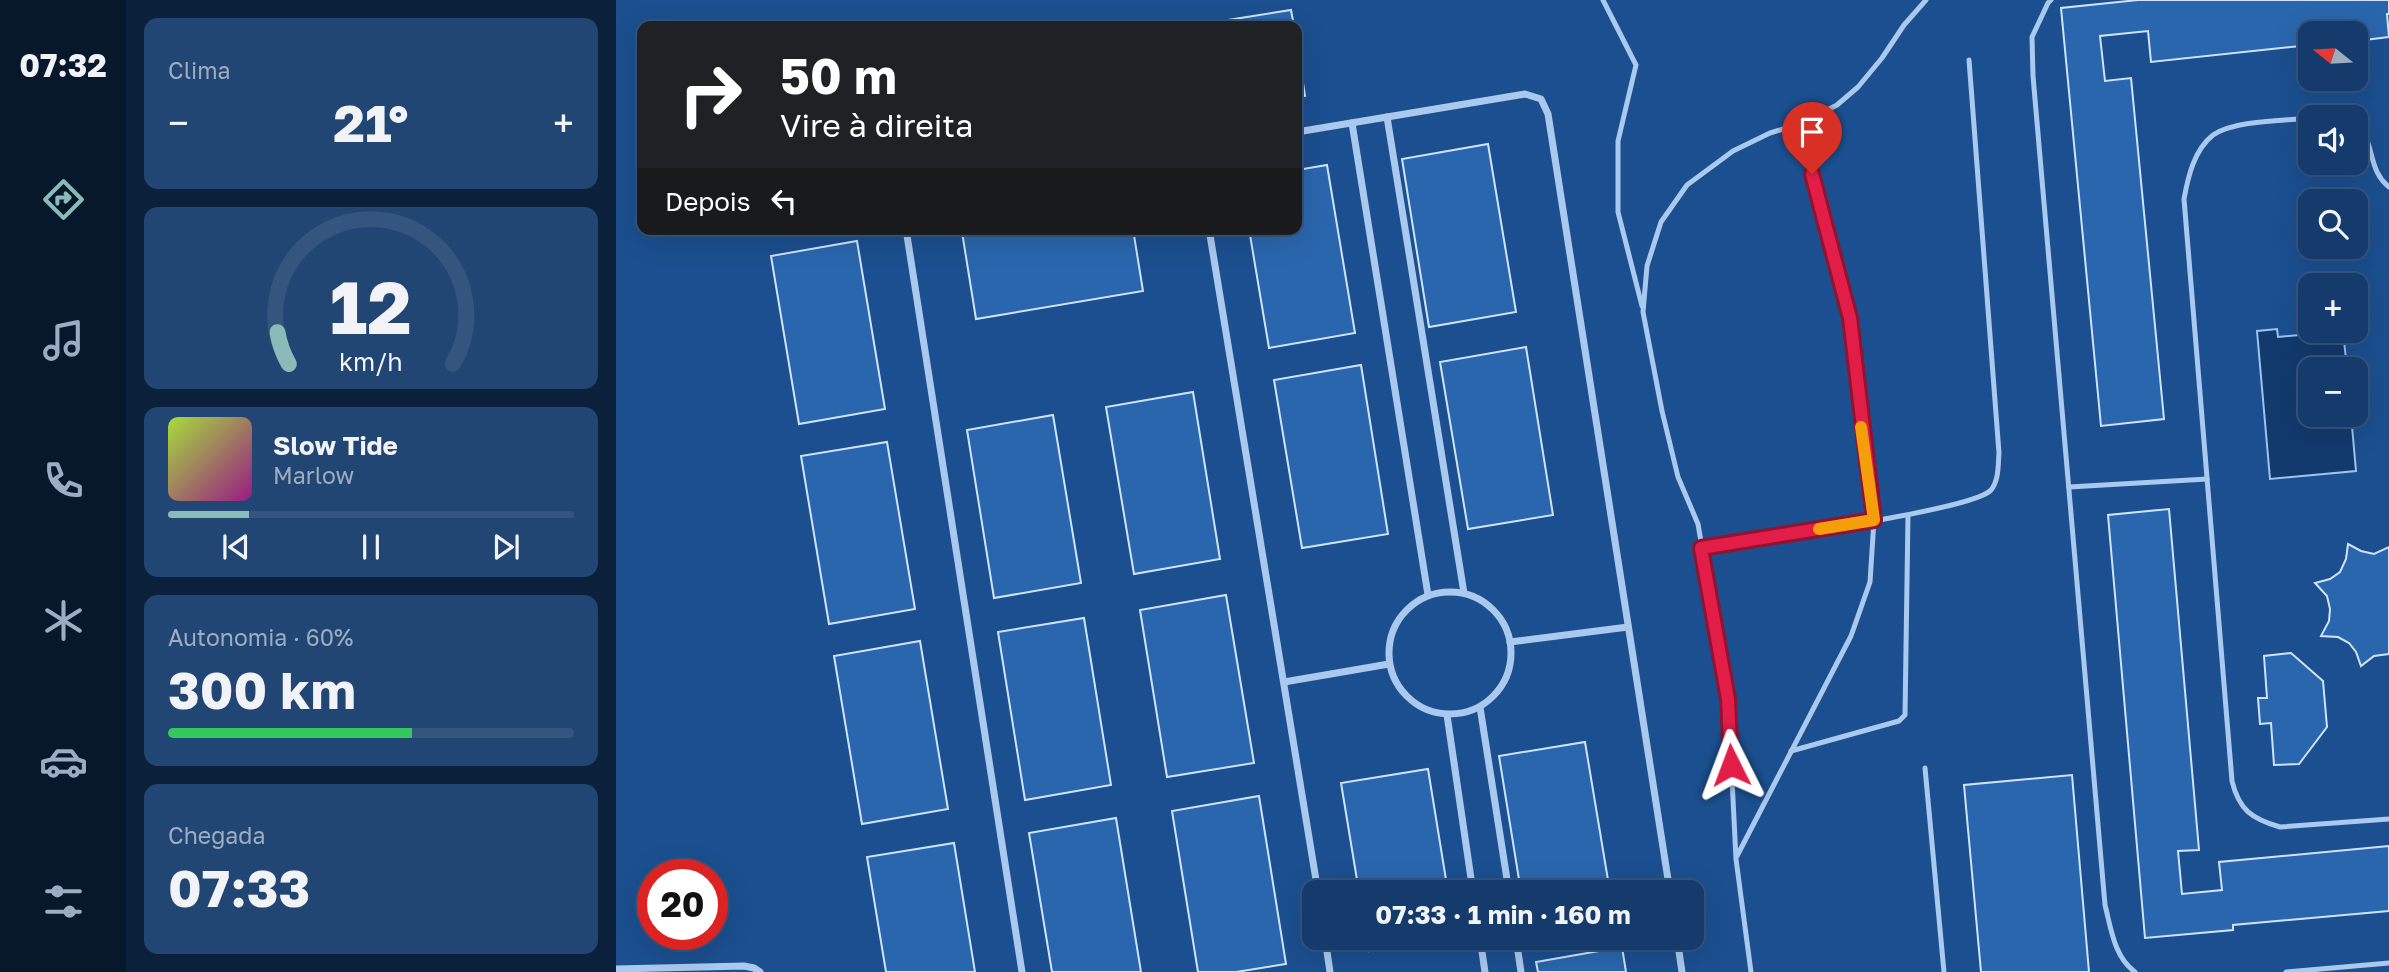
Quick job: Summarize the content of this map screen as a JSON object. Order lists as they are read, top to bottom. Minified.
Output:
{"north":"left","page":{"tabs":"07:32","tile":["Clima",["Autonomia · 60%","300 km"],["Chegada","07:33"]],"map_buttons":["+","−"],"turn":["50 m","Vire à direita"],"heat":["−","21°","+"],"then":"Depois","song":["Slow Tide","Marlow"],"limit":"20","trip":"07:33 · 1 min · 160 m","gauge":["12","km/h"]}}
